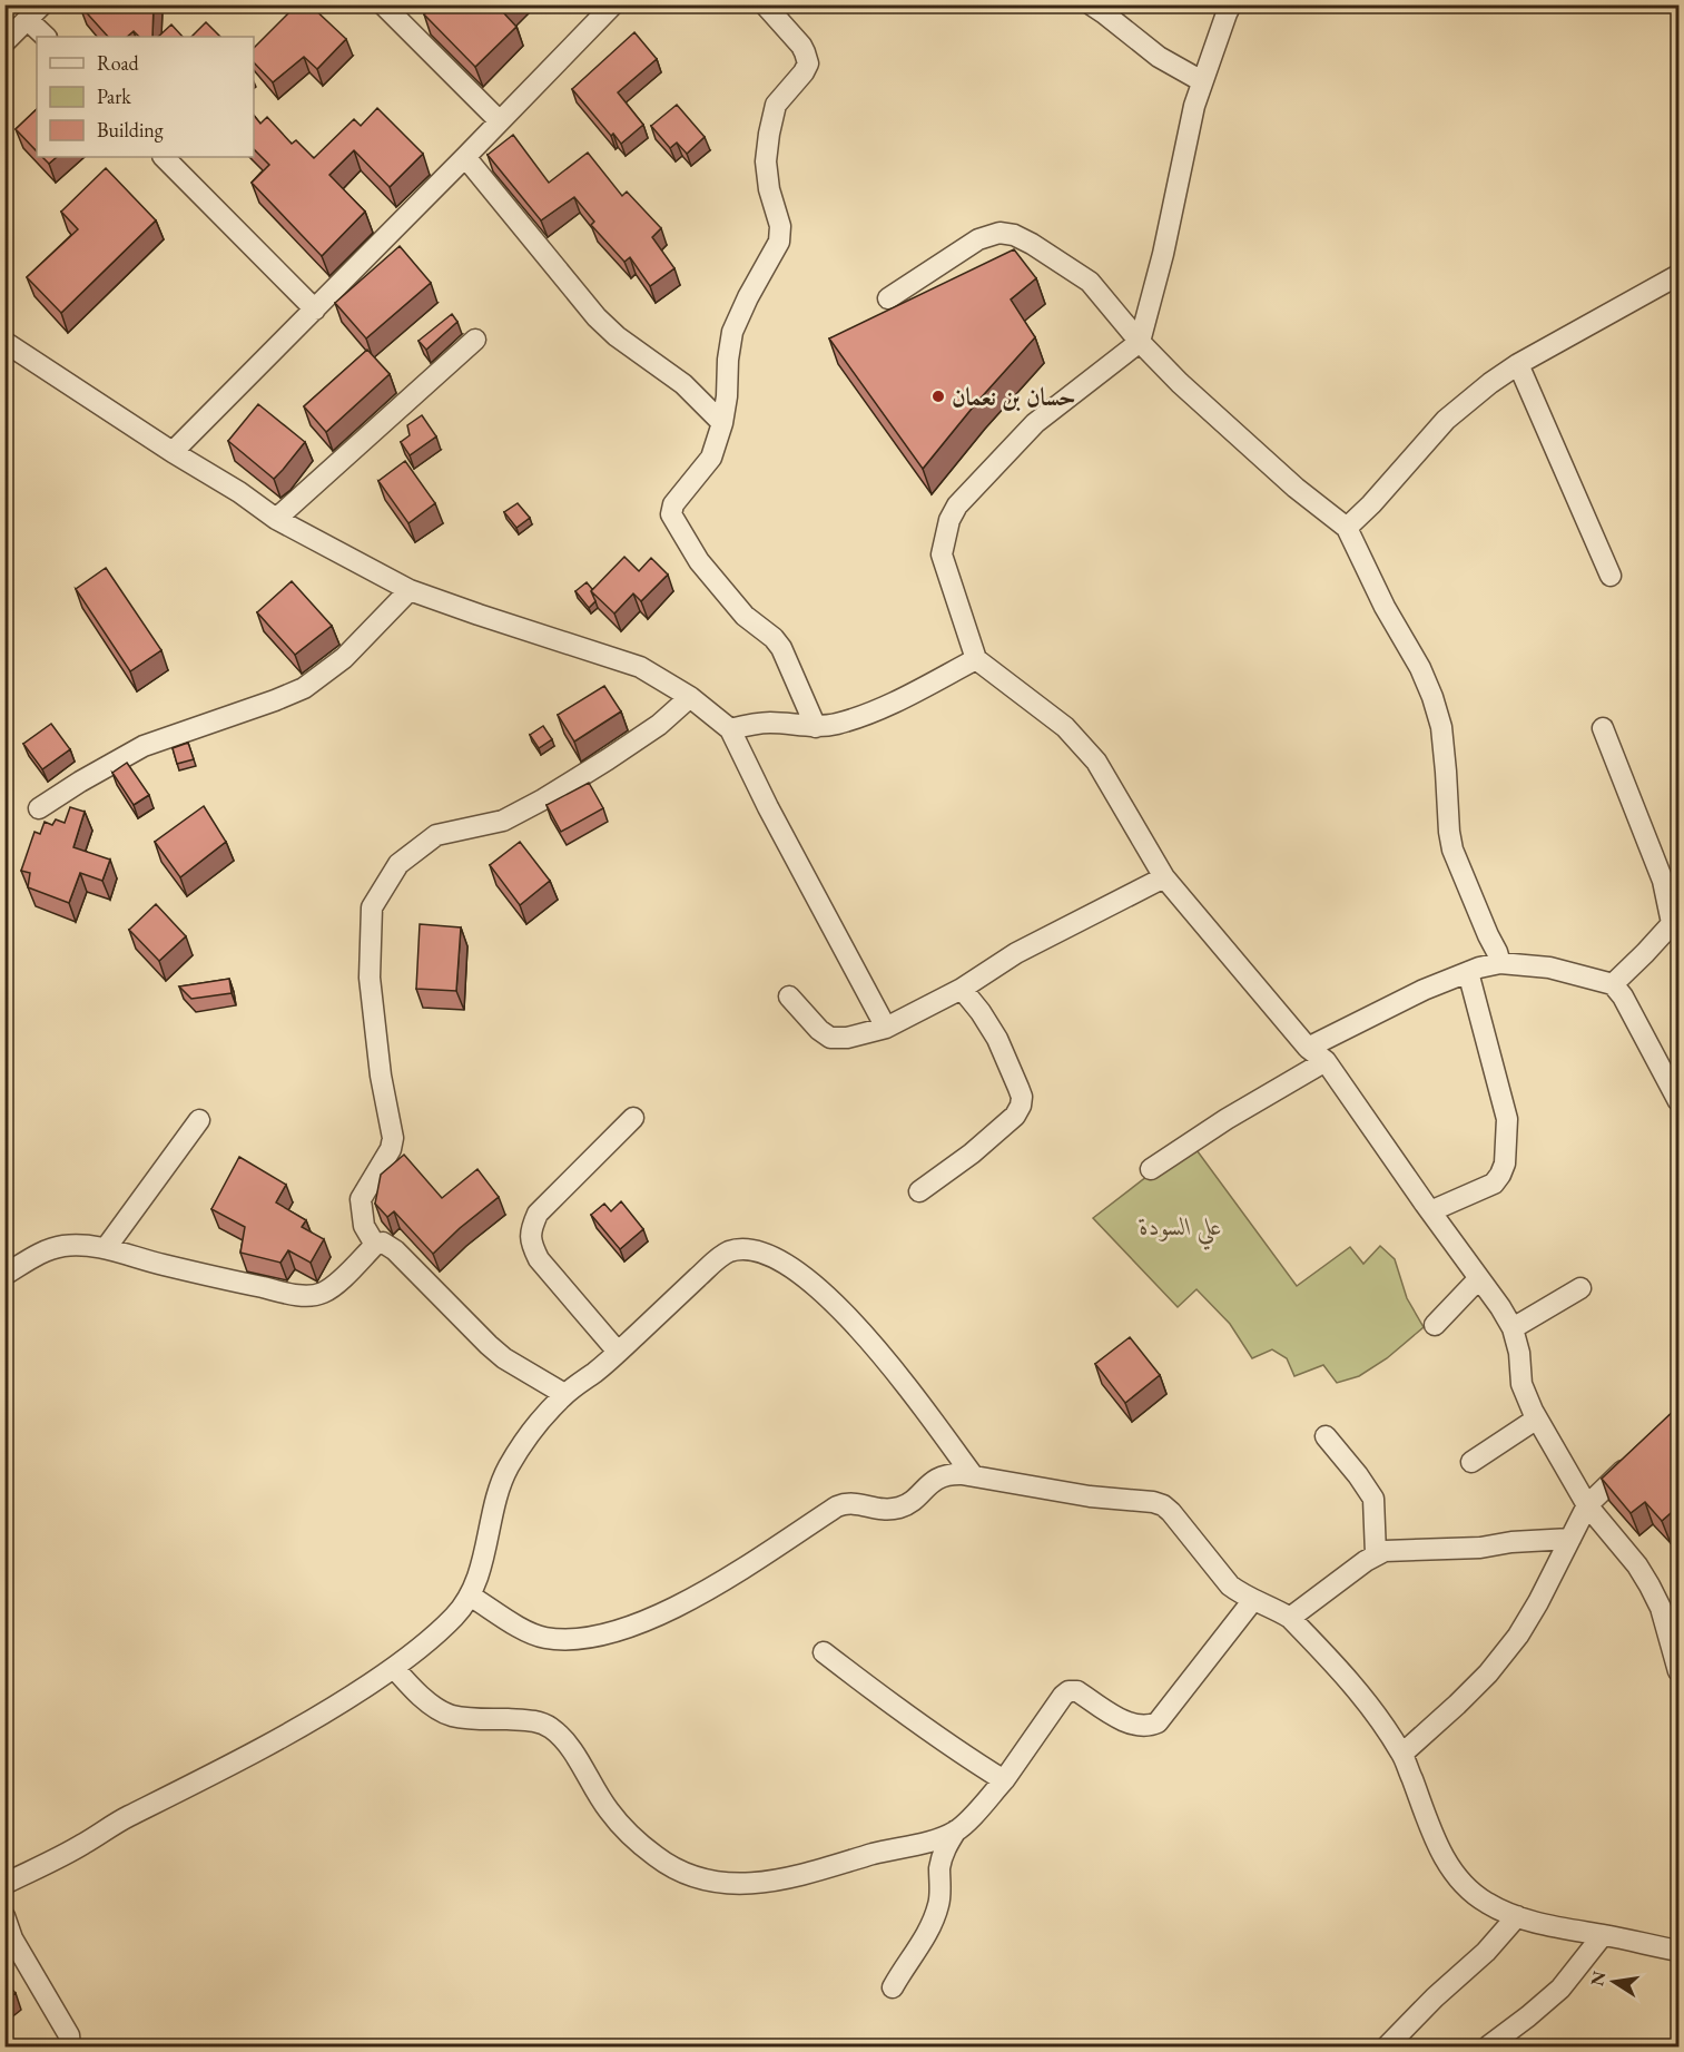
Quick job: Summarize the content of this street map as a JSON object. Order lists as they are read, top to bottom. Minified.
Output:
{"parks":["علي السودة"],"places":["حسان بن نعمان"],"legend":["Road","Park","Building"],"north":"left"}
